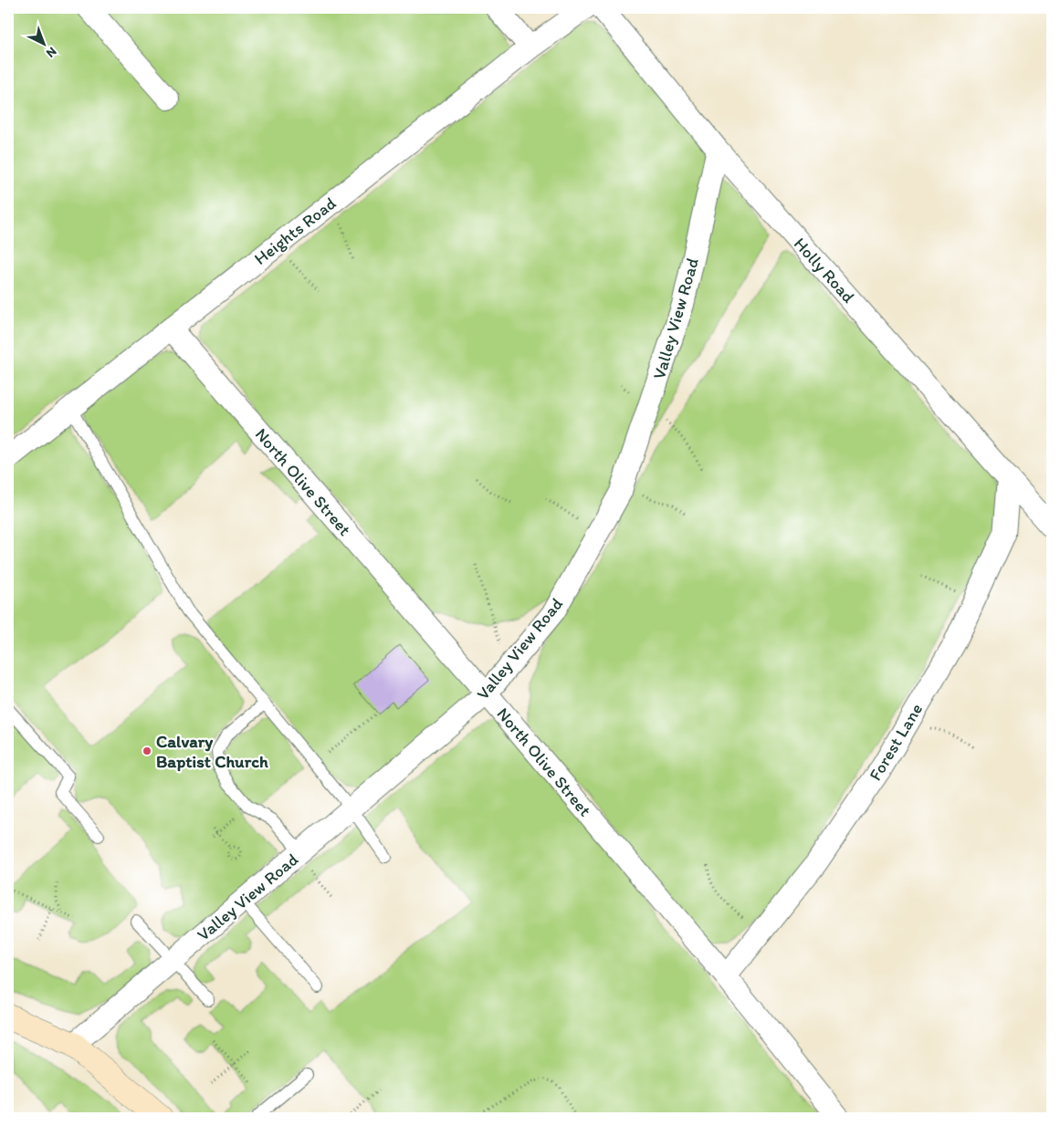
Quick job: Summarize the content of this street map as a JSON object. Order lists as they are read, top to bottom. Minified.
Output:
{"streets":{"street":["Heights Road","Holly Road","Valley View Road","North Olive Street","Forest Lane"]},"crossings":[["Heights Road","North Olive Street"],["Holly Road","Valley View Road"],["Holly Road","Forest Lane"],["Valley View Road","North Olive Street"],["North Olive Street","Forest Lane"]],"places":["Calvary Baptist Church"],"north":"bottom right"}
